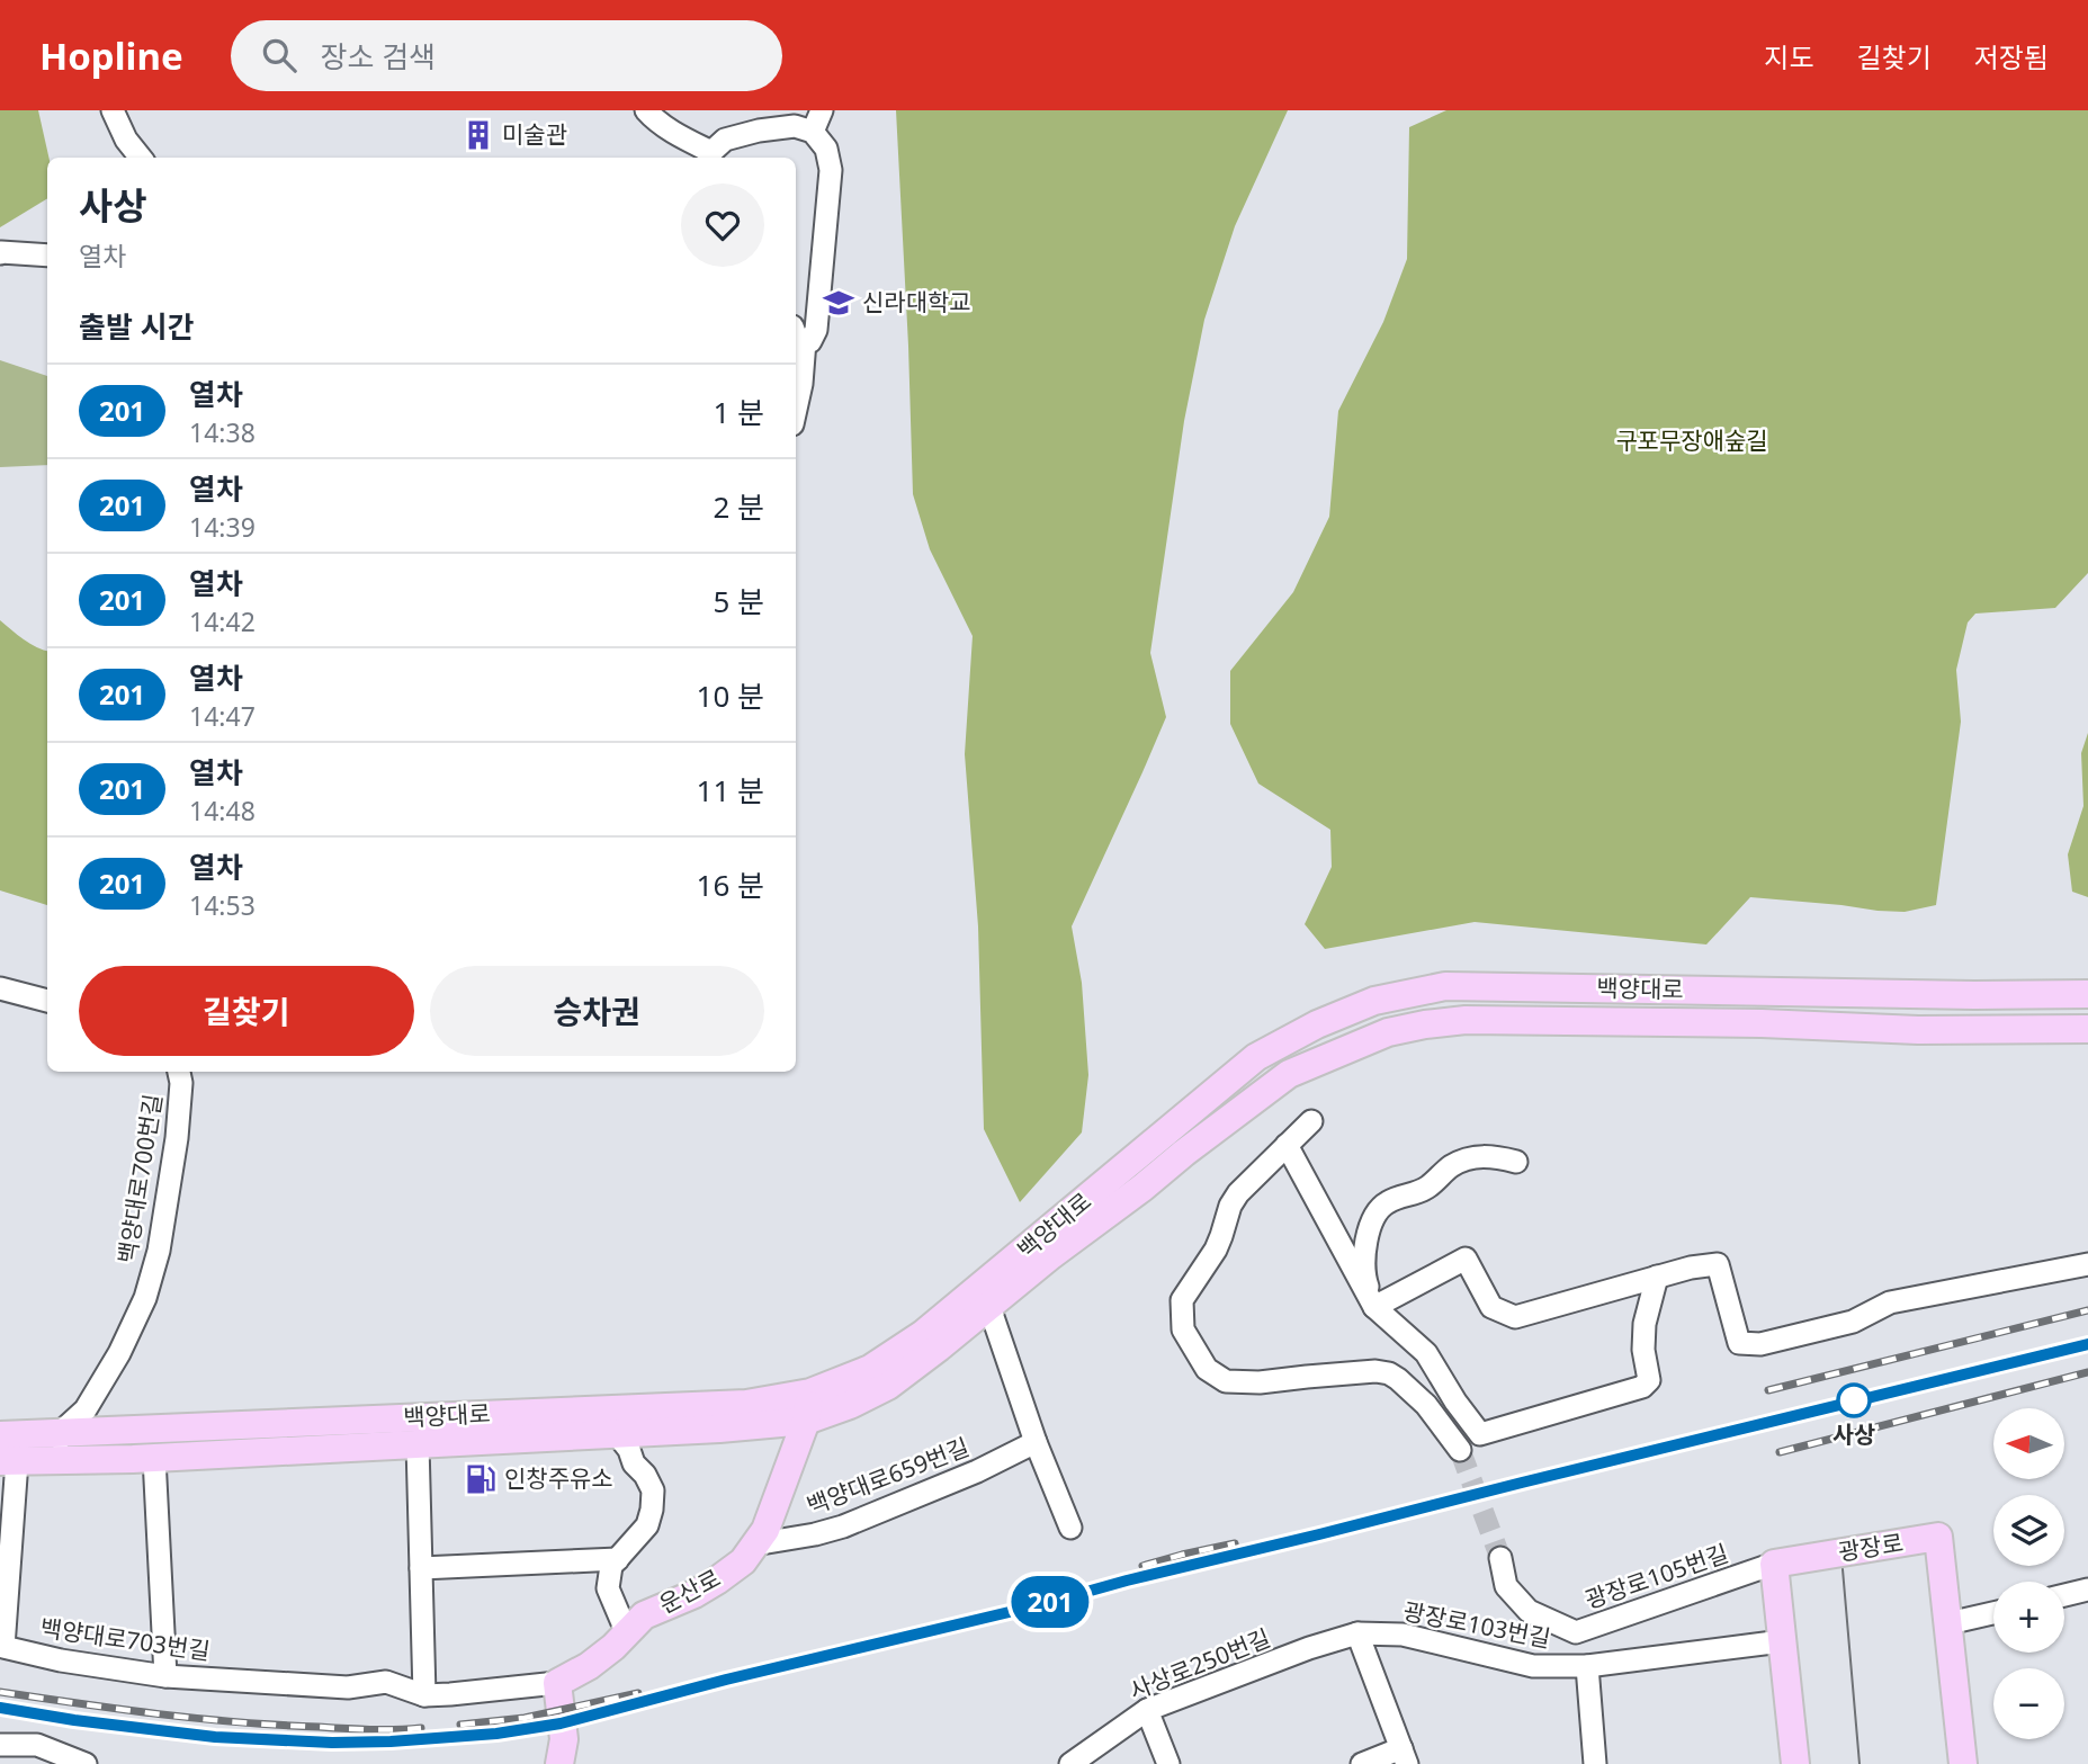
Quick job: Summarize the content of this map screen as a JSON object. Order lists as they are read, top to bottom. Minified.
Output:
{"streets":{"main road":["백양대로","광장로","운산로"],"street":["백양대로700번길","백양대로659번길","광장로105번길","광장로103번길","백양대로703번길","사상로250번길"]},"crossings":[["백양대로","백양대로700번길"],["백양대로","운산로"],["백양대로","백양대로703번길"],["백양대로659번길","운산로"],["광장로","광장로105번길"],["운산로","백양대로703번길"],["광장로103번길","사상로250번길"]],"parks":["구포무장애숲길"],"places":{"building":["미술관"],"school or university":["신라대학교"],"other":["사상"],"fuel station":["인창주유소"]},"north":"left","page":{"header":"Hopline","search":"장소 검색","nav":["지도","길찾기","저장됨"],"on_map":"201","heading":[["사상","열차"],"출발 시간"],"list":[{"mark":"201","name":"열차","note":"14:38","value":"1 분"},{"mark":"201","name":"열차","note":"14:39","value":"2 분"},{"mark":"201","name":"열차","note":"14:42","value":"5 분"},{"mark":"201","name":"열차","note":"14:47","value":"10 분"},{"mark":"201","name":"열차","note":"14:48","value":"11 분"},{"mark":"201","name":"열차","note":"14:53","value":"16 분"}],"buttons":["길찾기","승차권"],"map_buttons":["+","−"]}}
